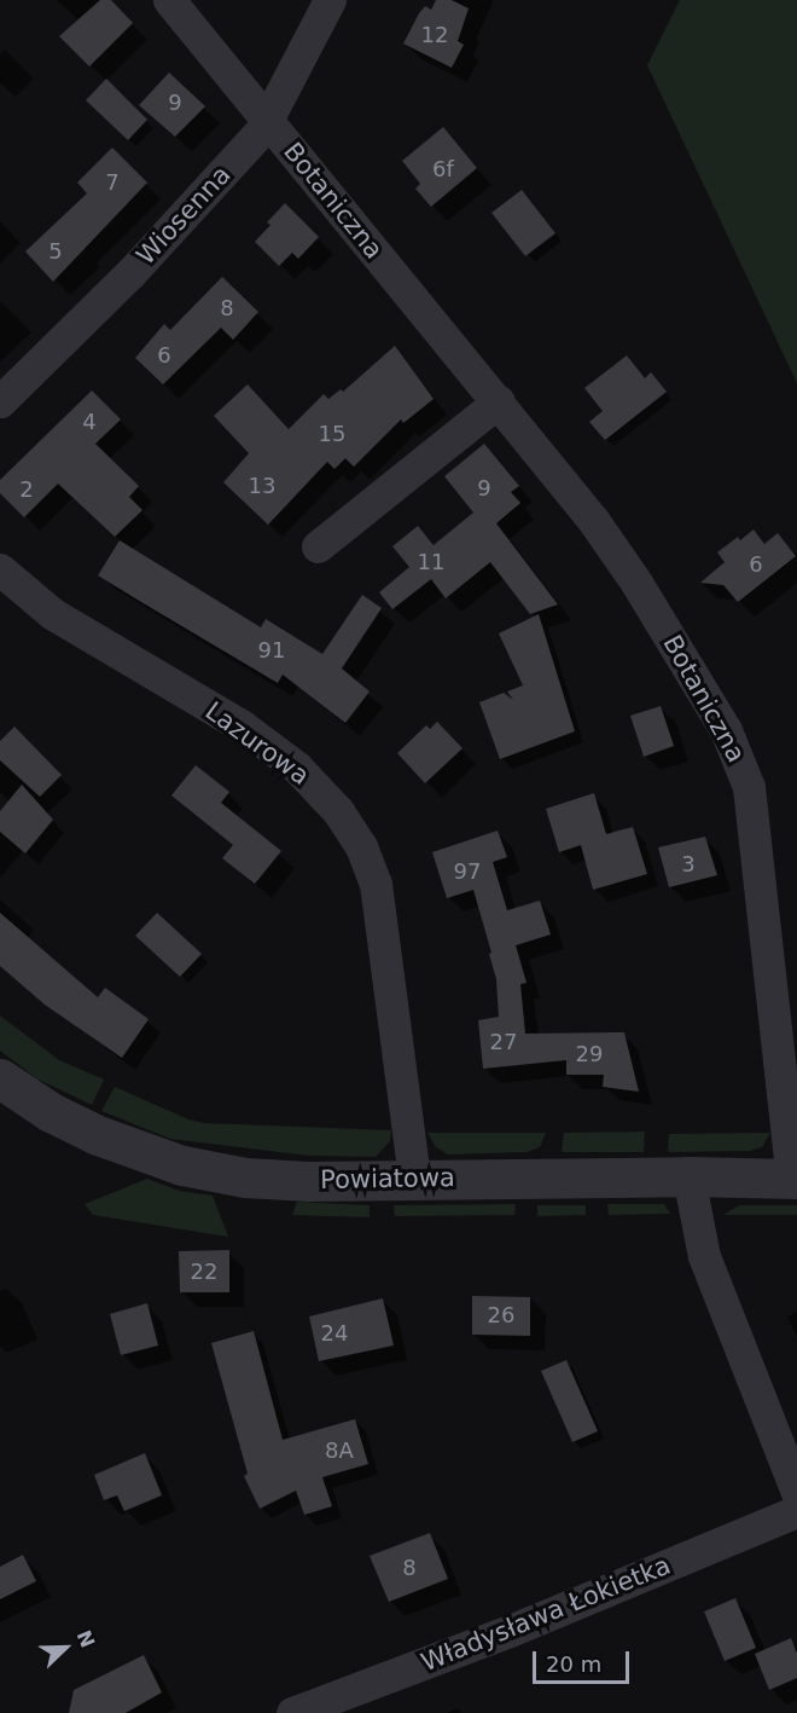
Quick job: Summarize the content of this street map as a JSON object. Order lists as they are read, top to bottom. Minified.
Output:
{"streets":{"street":["Botaniczna","Wiosenna","Lazurowa","Powiatowa","Władysława Łokietka"]},"crossings":[["Botaniczna","Wiosenna"],["Botaniczna","Powiatowa"],["Lazurowa","Powiatowa"]],"house_numbers":["12","9","6f","7","5","8","6","4","15","13","9","2","11","6","91","3","97","27","29","22","26","24","8A","8"],"scale_bar":"20 m","north":"top right"}
